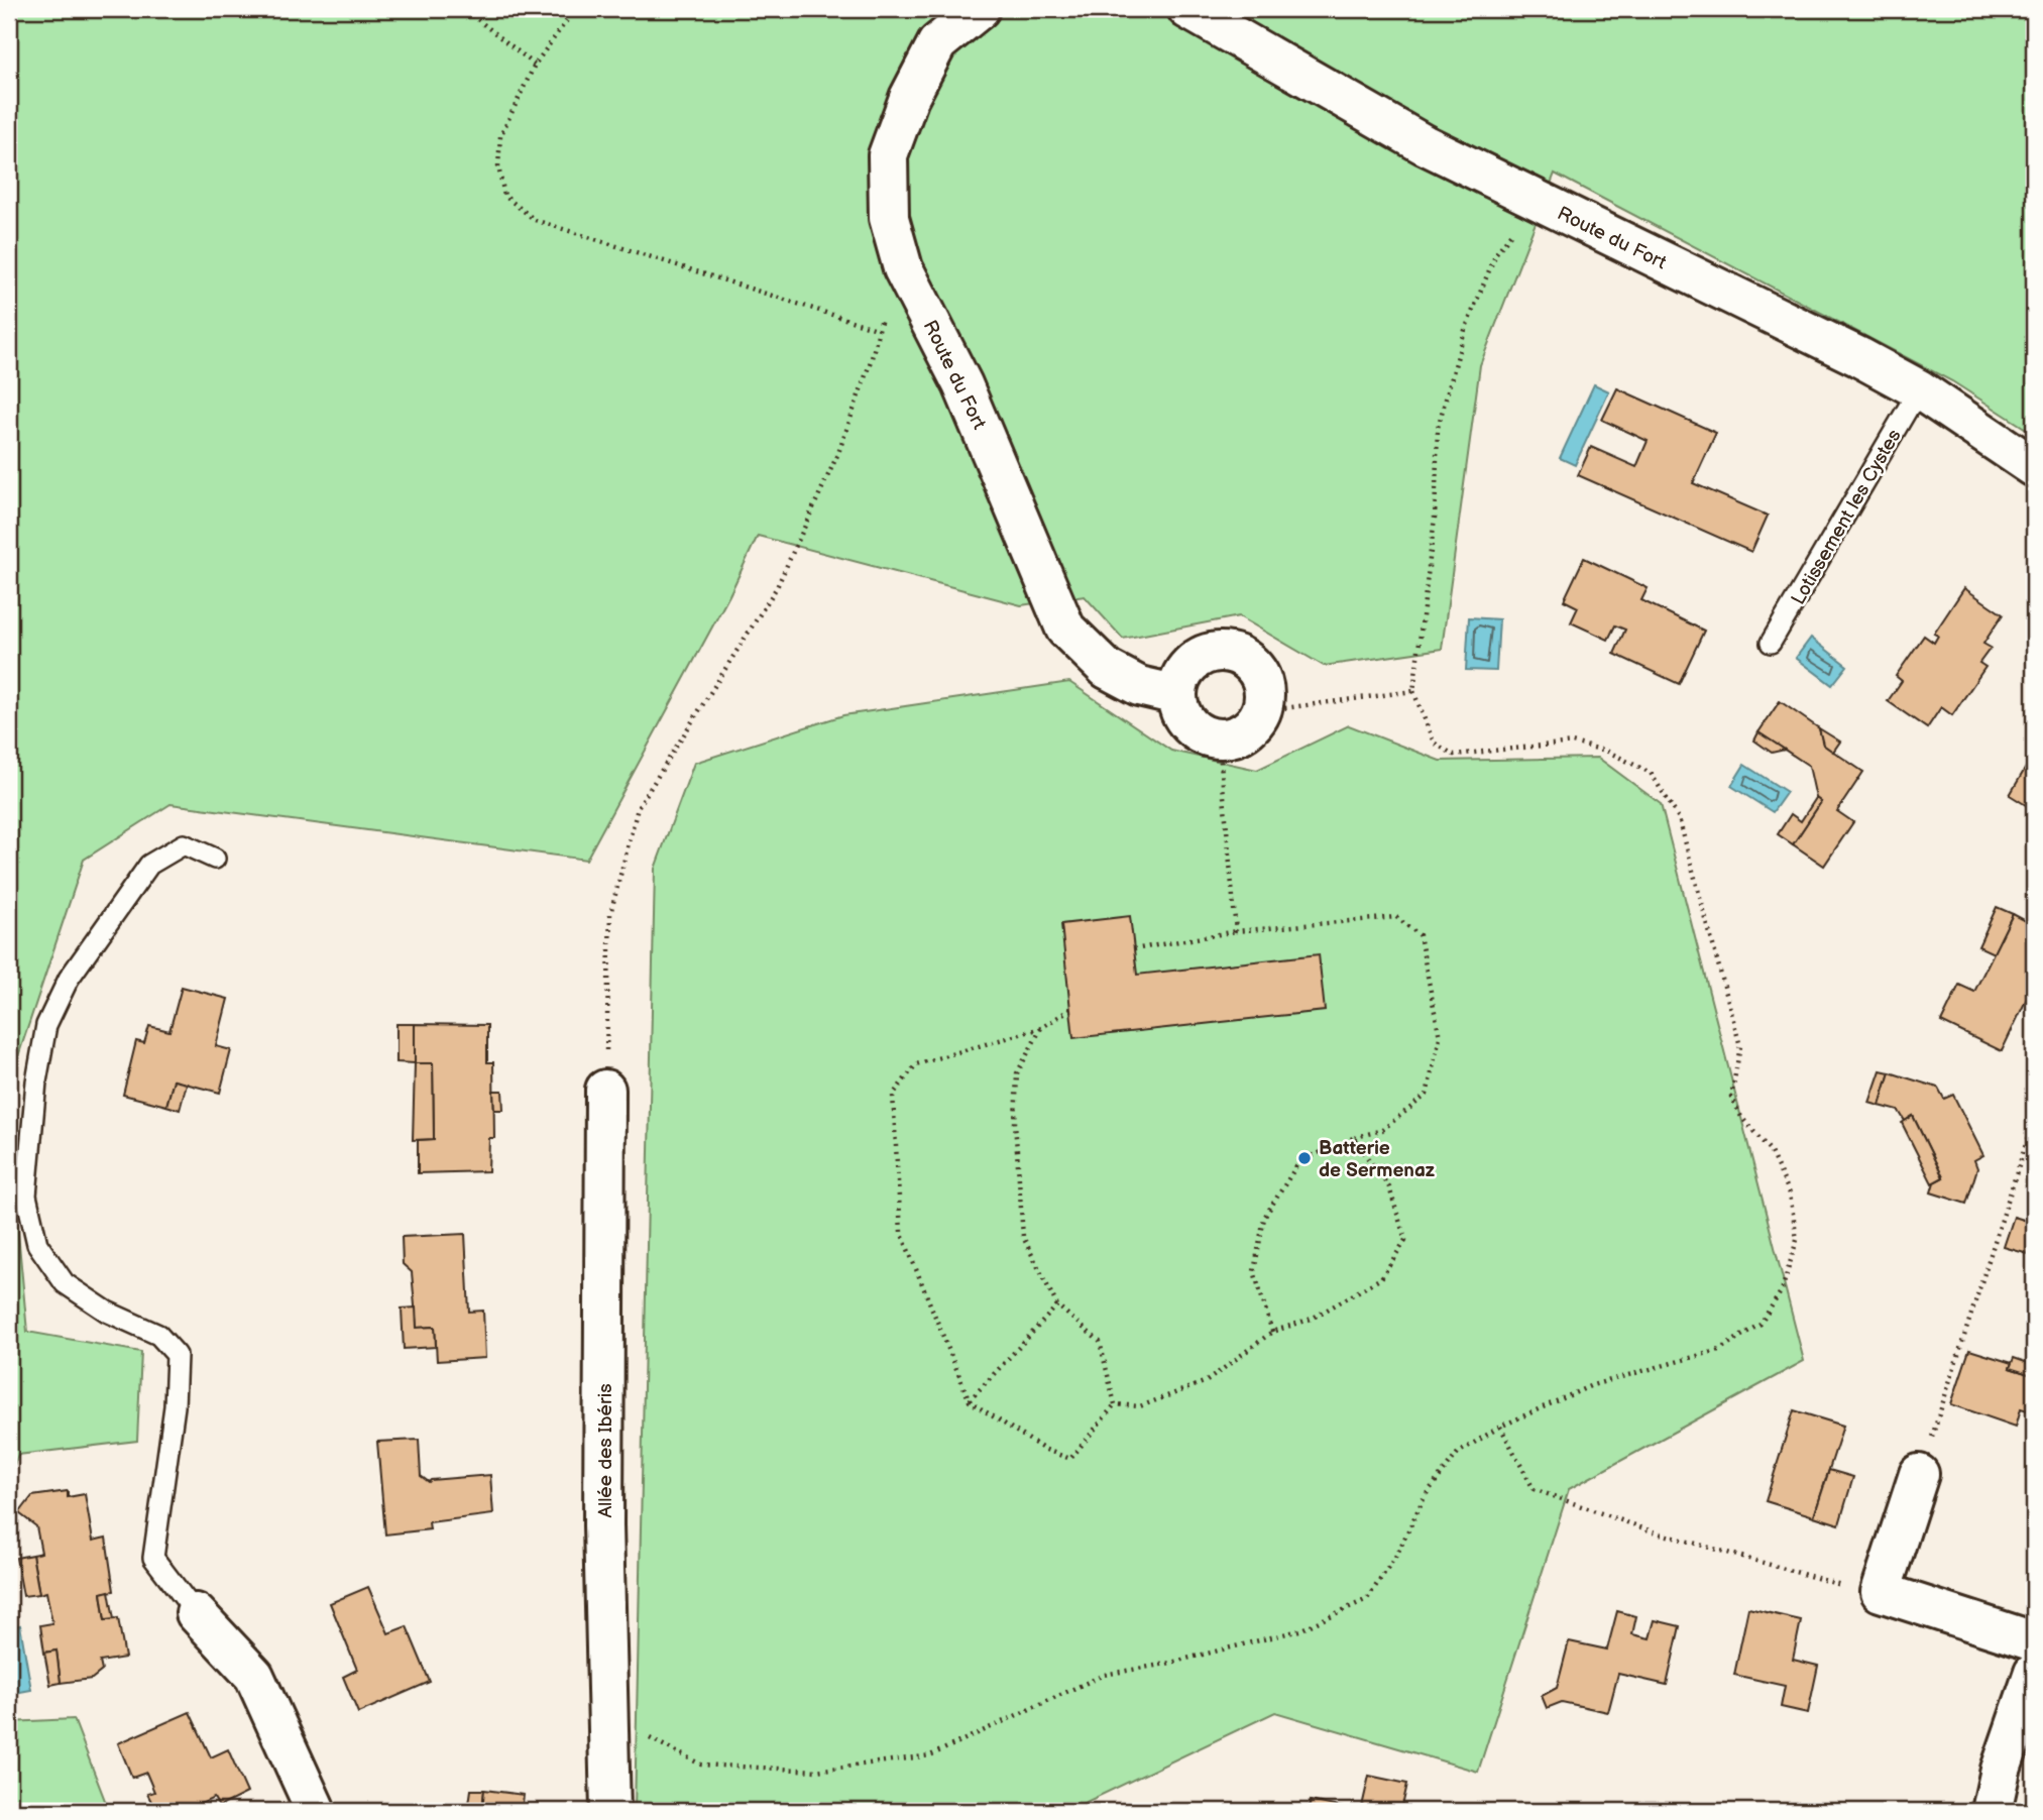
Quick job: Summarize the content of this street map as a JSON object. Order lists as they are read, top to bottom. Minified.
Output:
{"streets":{"street":["Route du Fort","Allée des Ibéris"],"lane":["Lotissement les Cystes"]},"crossings":[["Route du Fort","Lotissement les Cystes"]],"places":["Batterie de Sermenaz"]}
